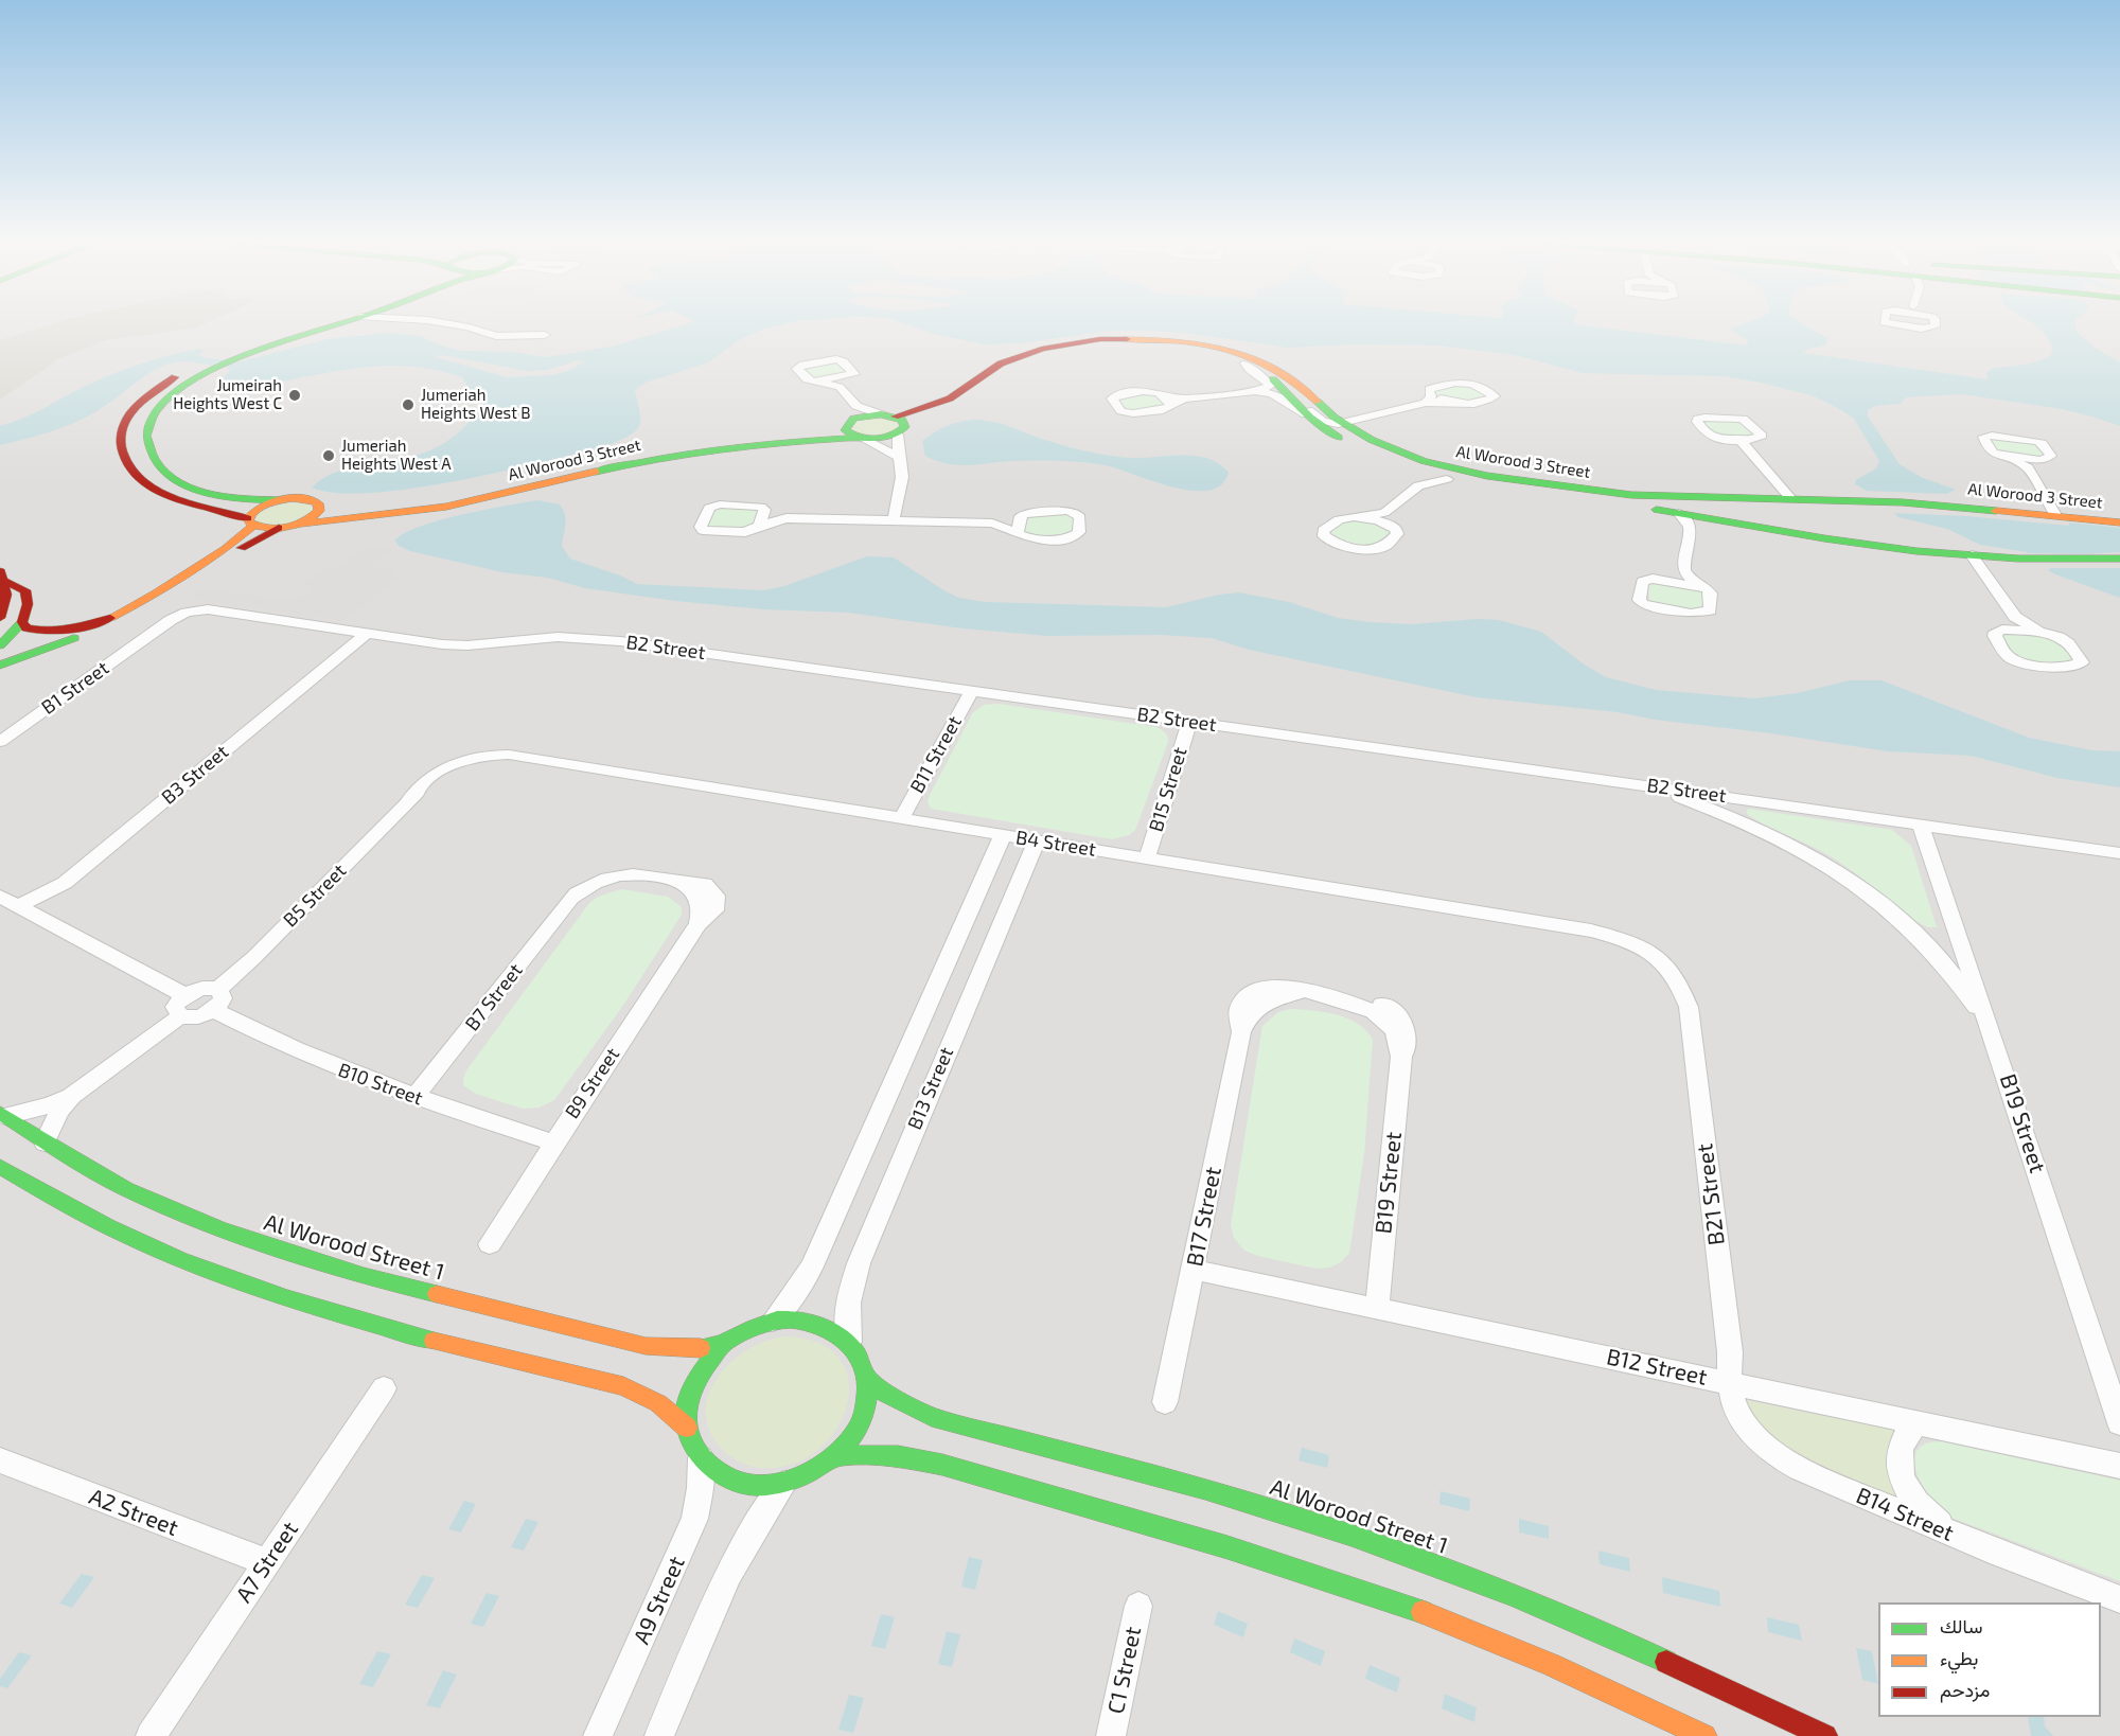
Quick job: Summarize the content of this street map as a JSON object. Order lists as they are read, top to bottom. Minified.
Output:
{"streets":{"street":["Al Worood 3 Street","B2 Street","B1 Street","B11 Street","B3 Street","B15 Street","B4 Street","B5 Street","B7 Street","B9 Street","B10 Street","B13 Street","B19 Street","B21 Street","B17 Street","Al Worood Street 1","B12 Street","A2 Street","B14 Street","A7 Street","A9 Street","C1 Street"]},"crossings":[["B2 Street","B1 Street"],["B2 Street","B11 Street"],["B2 Street","B3 Street"],["B2 Street","B15 Street"],["B2 Street","B19 Street"],["B11 Street","B4 Street"],["B15 Street","B4 Street"],["B4 Street","B5 Street"],["B4 Street","B13 Street"],["B4 Street","B21 Street"],["B7 Street","B9 Street"],["B7 Street","B10 Street"],["B9 Street","B10 Street"],["B13 Street","Al Worood Street 1"],["B13 Street","A9 Street"],["B19 Street","B17 Street"],["B19 Street","B12 Street"],["B21 Street","B12 Street"],["B21 Street","B14 Street"],["B17 Street","B12 Street"],["Al Worood Street 1","A9 Street"],["B12 Street","B14 Street"],["A2 Street","A7 Street"]],"places":["Jumeirah Heights West C","Jumeriah Heights West B","Jumeriah Heights West A"],"legend":["سالك","بطيء","مزدحم"]}
